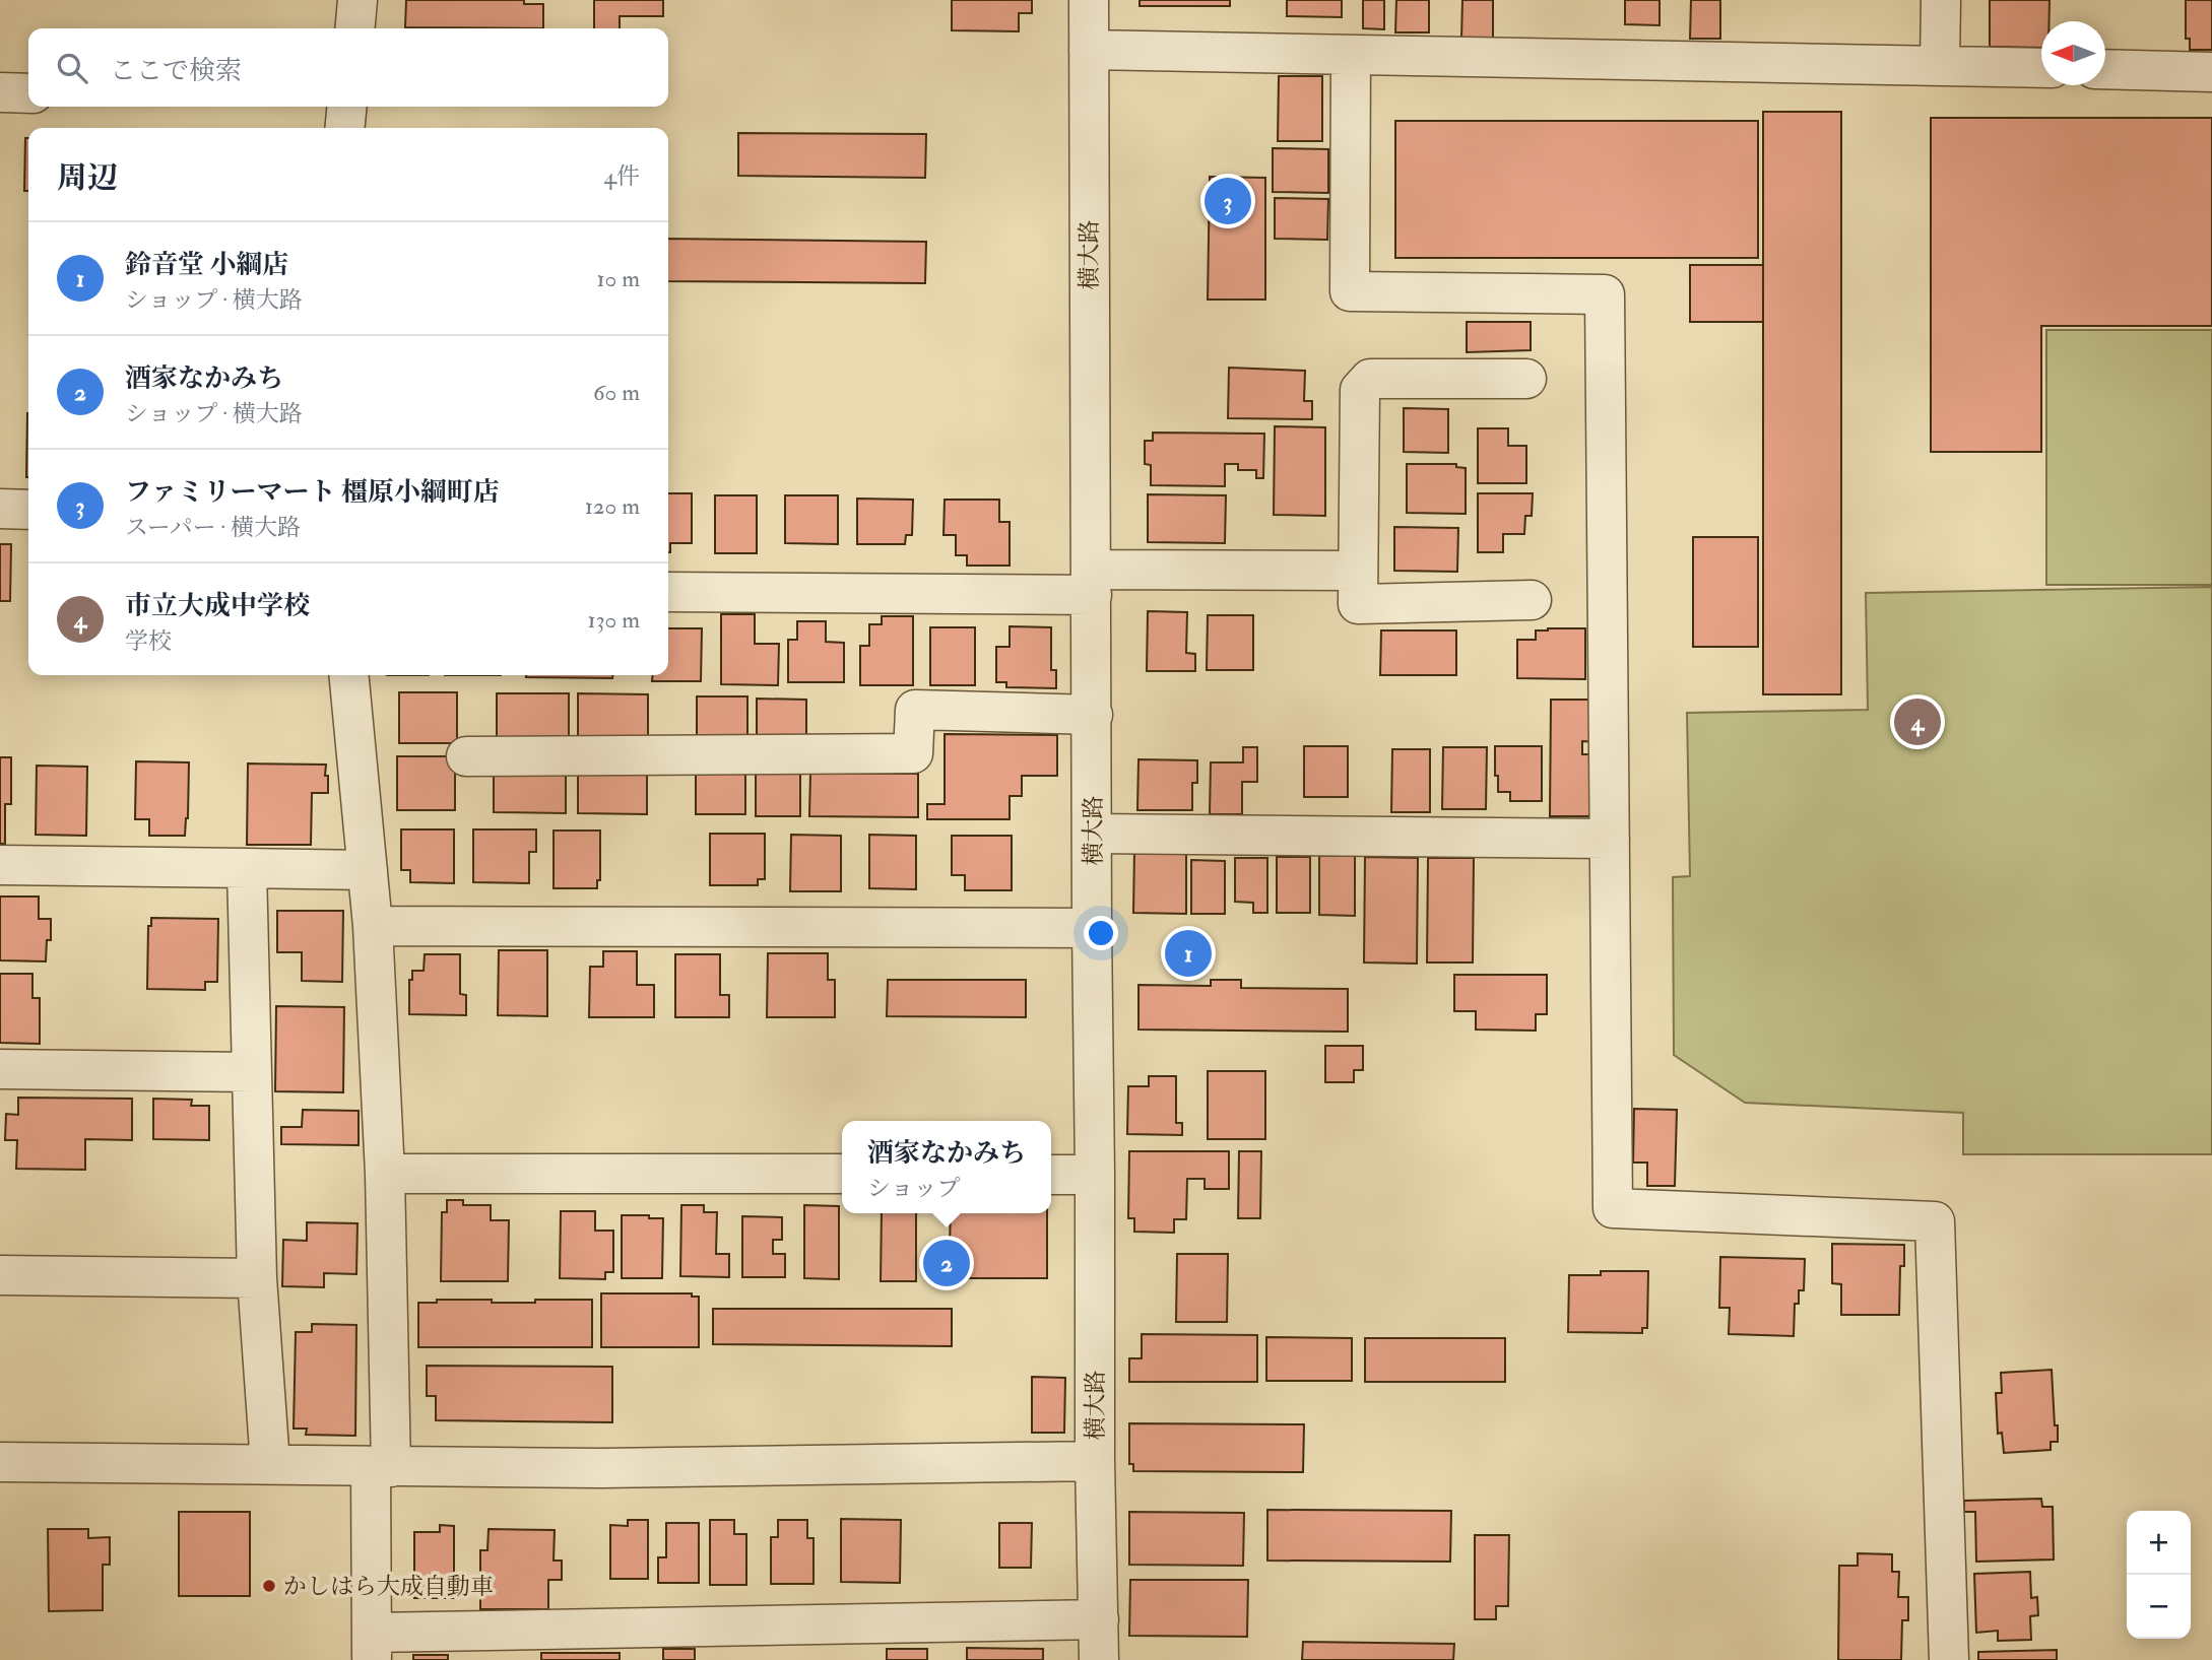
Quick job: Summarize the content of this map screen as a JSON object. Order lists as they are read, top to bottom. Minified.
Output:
{"streets":{"street":["横大路"]},"places":["かしはら大成自動車"],"north":"left","page":{"search":"ここで検索","heading":["周辺","4件"],"pins":["3","4","1","2"],"list":[{"mark":"1","name":"鈴音堂 小綱店","note":"ショップ · 横大路","value":"10 m"},{"mark":"2","name":"酒家なかみち","note":"ショップ · 横大路","value":"60 m"},{"mark":"3","name":"ファミリーマート 橿原小綱町店","note":"スーパー · 横大路","value":"120 m"},{"mark":"4","name":"市立大成中学校","note":"学校","value":"130 m"}],"popup":["酒家なかみち","ショップ"],"map_buttons":["+","−"]}}
